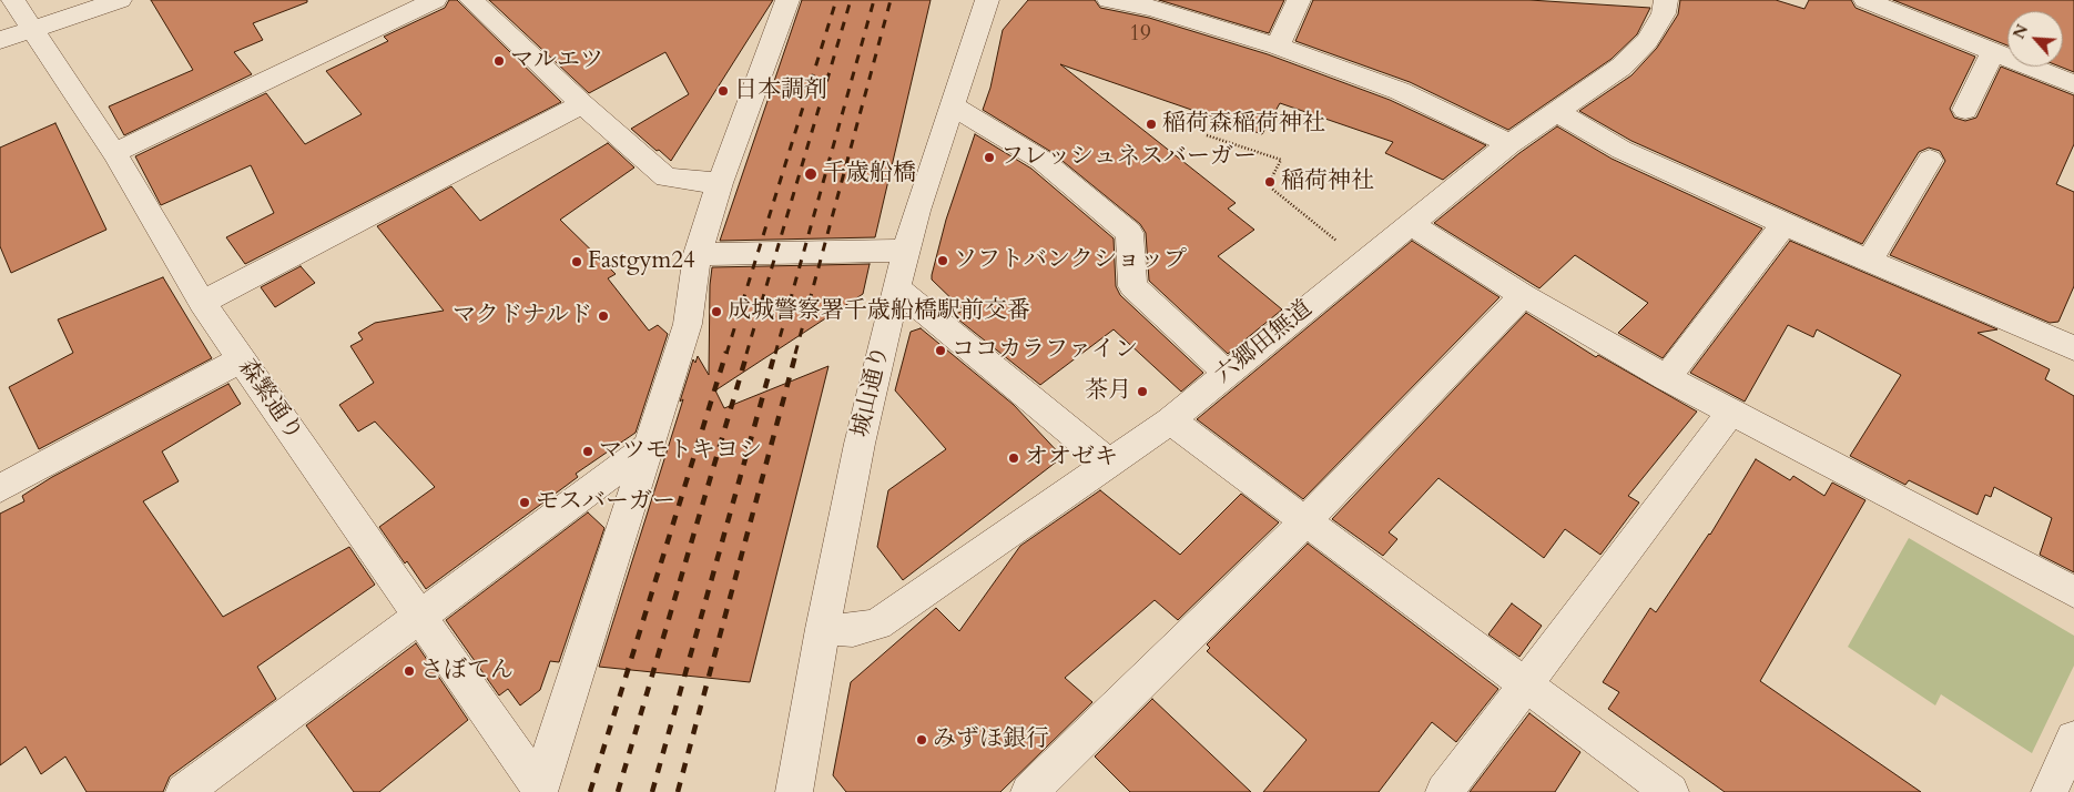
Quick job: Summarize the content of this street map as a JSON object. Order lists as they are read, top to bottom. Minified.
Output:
{"streets":{"street":["六郷田無道","城山通り","森繁通り"]},"crossings":[["六郷田無道","城山通り"]],"places":["マルエツ","日本調剤","稲荷森稲荷神社","フレッシュネスバーガー","千歳船橋","稲荷神社","ソフトバンクショップ","Fastgym24","成城警察署千歳船橋駅前交番","マクドナルド","ココカラファイン","茶月","マツモトキヨシ","オオゼキ","モスバーガー","さぼてん","みずほ銀行"],"house_numbers":["19"],"north":"top left"}
